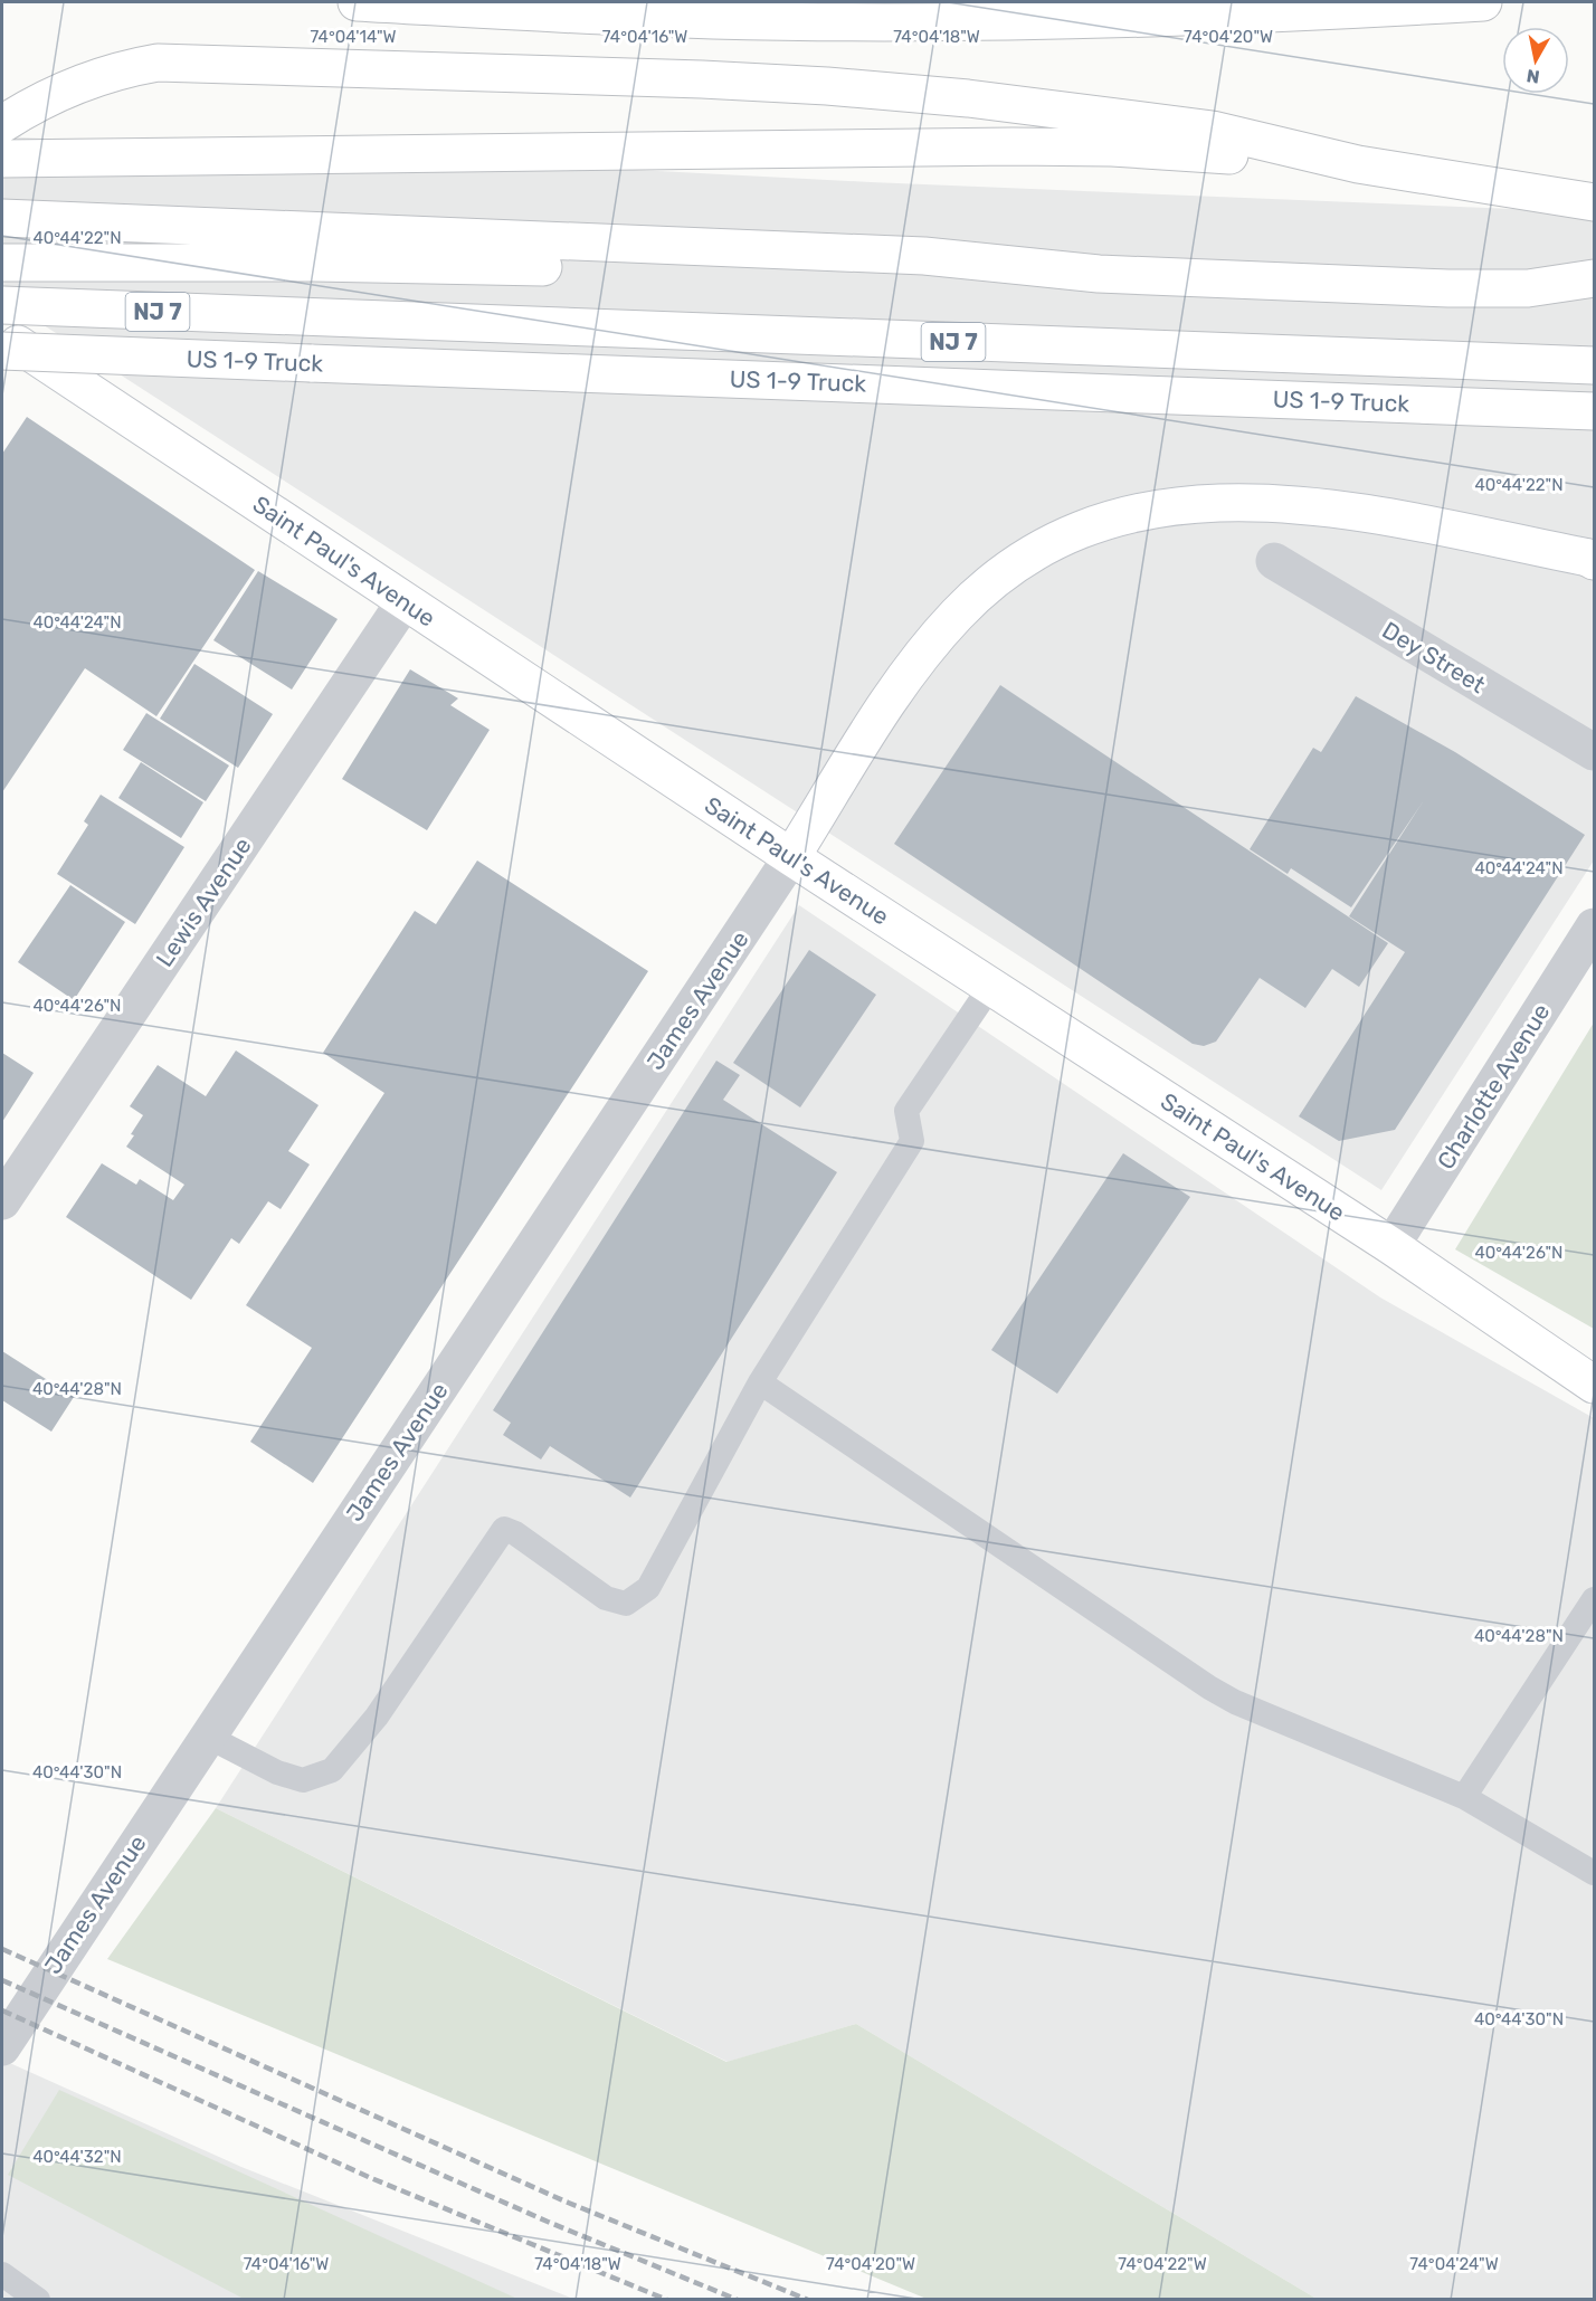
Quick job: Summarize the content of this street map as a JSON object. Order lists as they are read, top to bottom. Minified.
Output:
{"streets":{"main road":["NJ 7","US 1-9 Truck","Saint Paul's Avenue"],"street":["Dey Street","Lewis Avenue","James Avenue","Charlotte Avenue"]},"crossings":[["US 1-9 Truck","Saint Paul's Avenue"],["Saint Paul's Avenue","Lewis Avenue"],["Saint Paul's Avenue","James Avenue"],["Saint Paul's Avenue","Charlotte Avenue"]],"north":"bottom","coordinates":["74°04'14\"W","74°04'16\"W","74°04'18\"W","74°04'20\"W","40°44'22\"N","40°44'24\"N","40°44'26\"N","40°44'28\"N","40°44'30\"N","40°44'32\"N","74°04'22\"W","74°04'24\"W"]}
